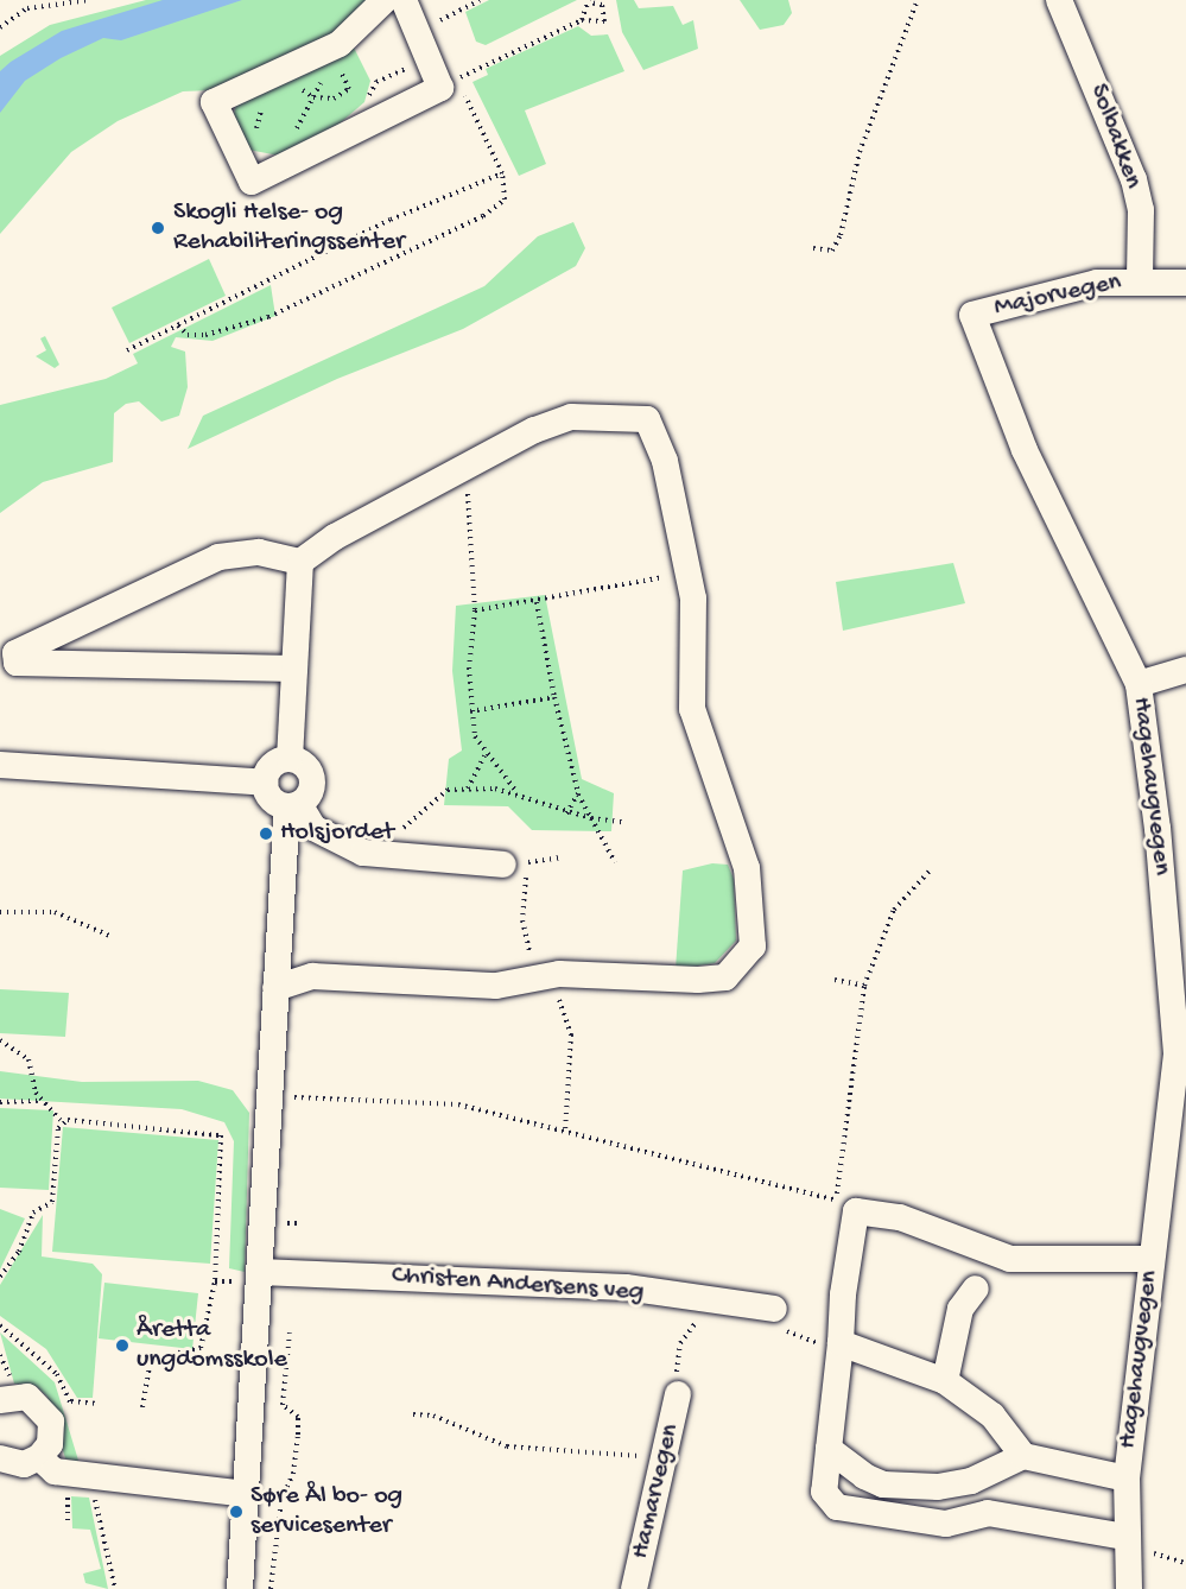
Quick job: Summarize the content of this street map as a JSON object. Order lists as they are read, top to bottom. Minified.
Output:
{"streets":{"street":["Solbakken","Majorvegen","Hagehaugvegen","Christen Andersens veg","Hamarvegen"]},"crossings":[["Solbakken","Majorvegen"],["Majorvegen","Hagehaugvegen"]],"places":["Skogli Helse- og Rehabiliteringssenter","Holsjordet","Åretta ungdomsskole","Søre Ål bo- og servicesenter"]}
